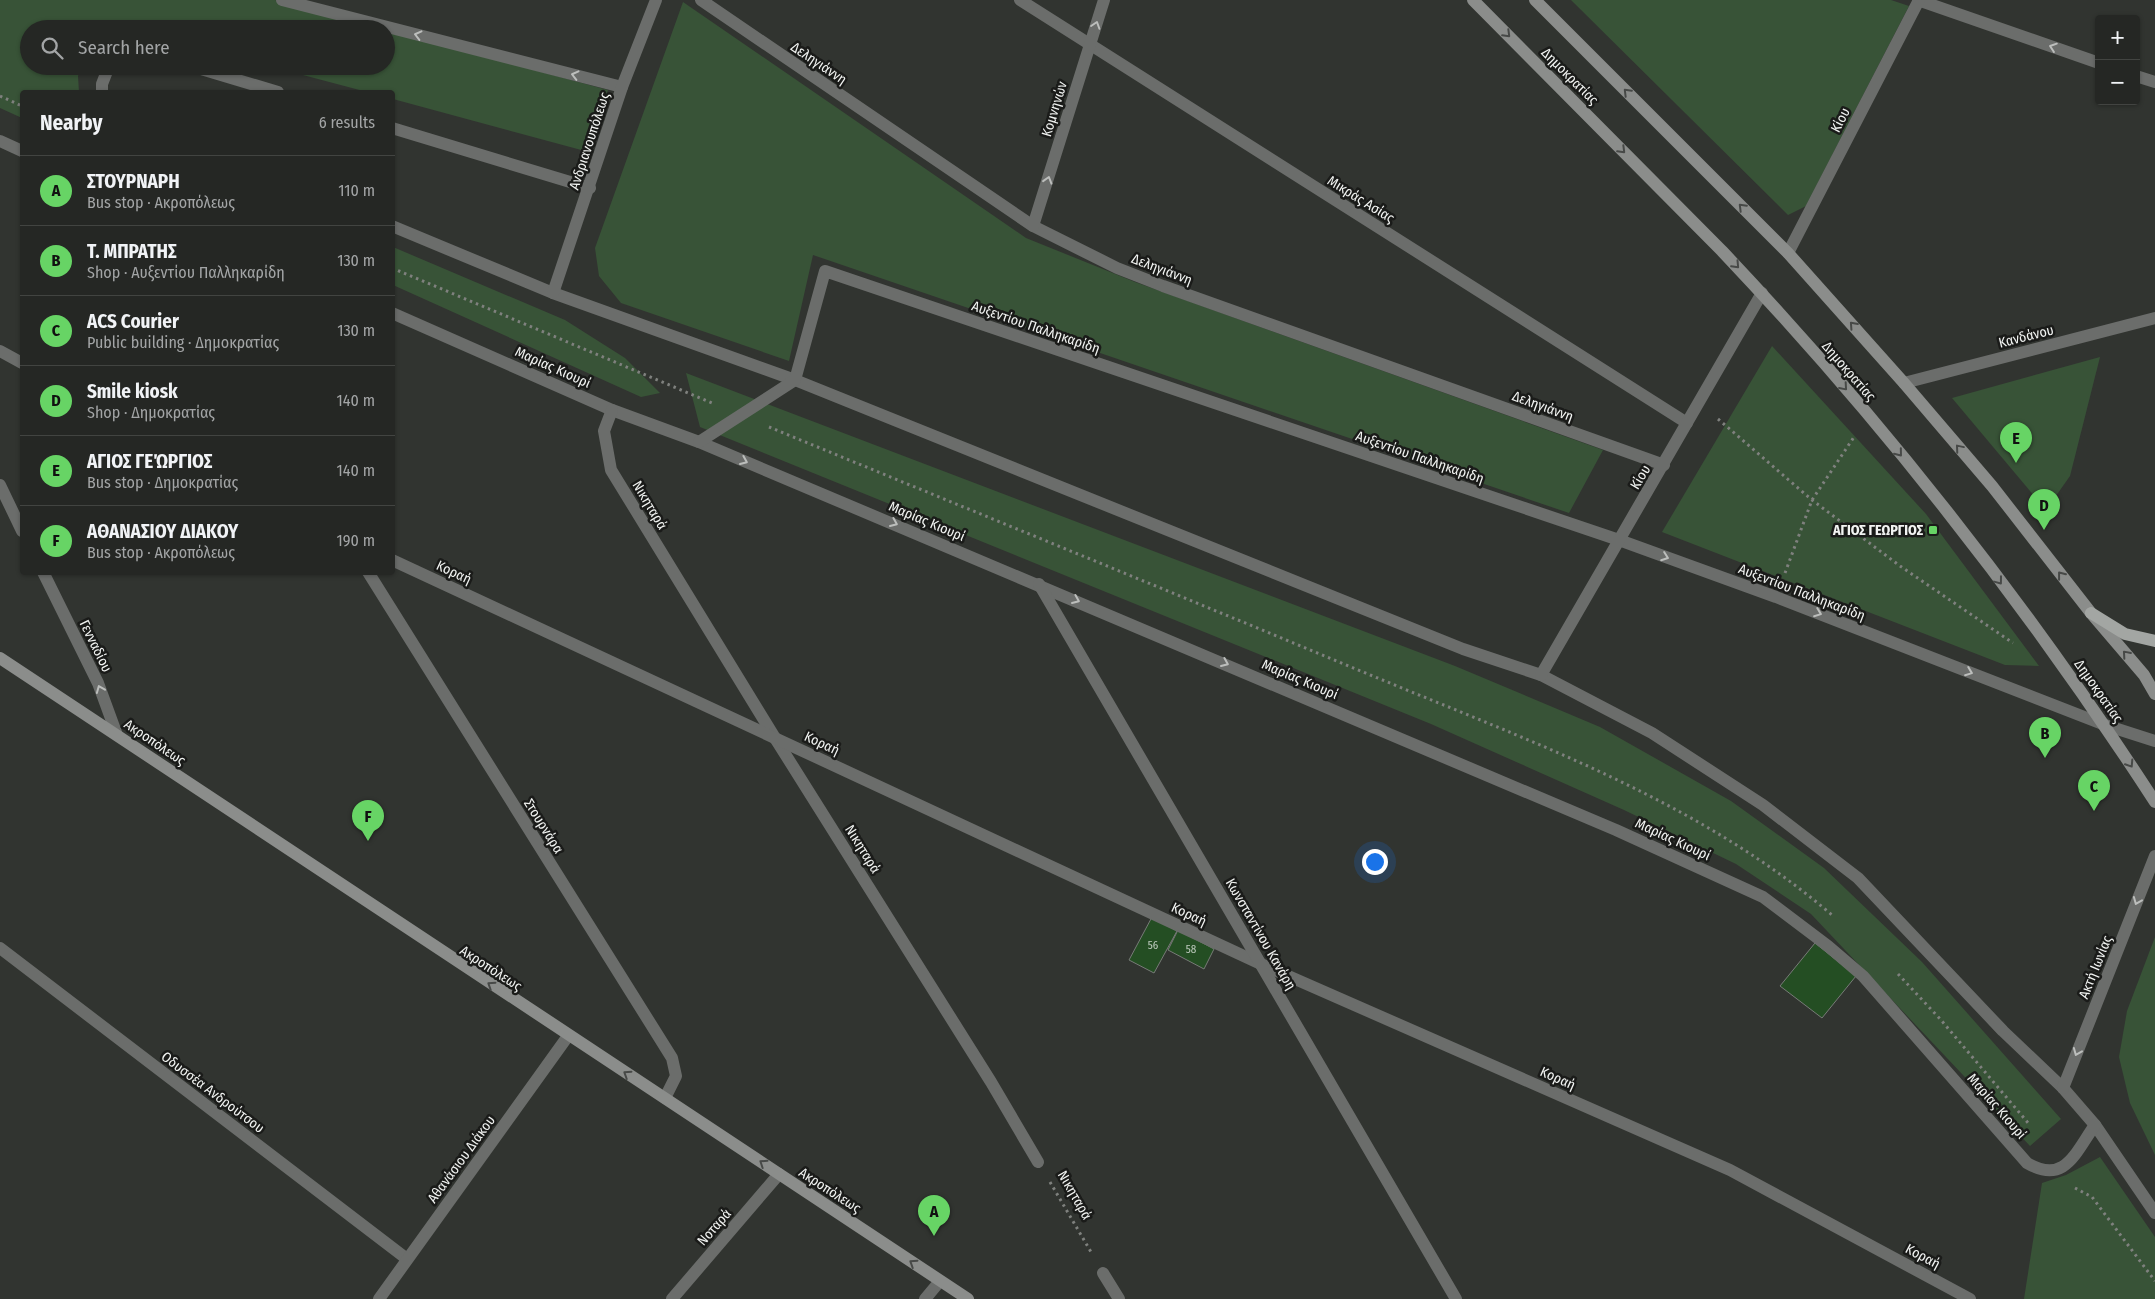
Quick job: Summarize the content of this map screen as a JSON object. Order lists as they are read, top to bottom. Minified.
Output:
{"streets":{"main road":["Δημοκρατίας","Ακροπόλεως"],"street":["Δεληγιάννη","Κομνηνών","Κίου","Ανδριανουπόλεως","Μικράς Ασίας","Αυξεντίου Παλληκαρίδη","Κανδάνου","Μαρίας Κιουρί","Νικηταρά","Κοραή","Γενναδίου","Στουρνάρα","Κωνσταντίνου Κανάρη","Ακτή Ιωνίας","Οδυσσέα Ανδρούτσου","Αθανάσιου Διάκου","Νοταρά"]},"crossings":[["Δεληγιάννη","Κομνηνών"],["Δεληγιάννη","Κίου"],["Δημοκρατίας","Κίου"],["Δημοκρατίας","Αυξεντίου Παλληκαρίδη"],["Δημοκρατίας","Κανδάνου"],["Κομνηνών","Μικράς Ασίας"],["Κίου","Μικράς Ασίας"],["Κίου","Αυξεντίου Παλληκαρίδη"],["Μαρίας Κιουρί","Νικηταρά"],["Μαρίας Κιουρί","Κωνσταντίνου Κανάρη"],["Νικηταρά","Κοραή"],["Κοραή","Κωνσταντίνου Κανάρη"],["Γενναδίου","Ακροπόλεως"],["Ακροπόλεως","Στουρνάρα"],["Ακροπόλεως","Αθανάσιου Διάκου"],["Ακροπόλεως","Νοταρά"],["Οδυσσέα Ανδρούτσου","Αθανάσιου Διάκου"]],"one_way":["Κομνηνών","Γενναδίου","Ακροπόλεως","Ακτή Ιωνίας"],"places":{"transit":["ΑΓΙΟΣ ΓΕΩΡΓΙΟΣ"]},"house_numbers":["56","58"],"page":{"map_buttons":["+","−"],"search":"Search here","heading":["Nearby","6 results"],"list":[{"mark":"A","name":"ΣΤΟΥΡΝΑΡΗ","note":"Bus stop · Ακροπόλεως","value":"110 m"},{"mark":"B","name":"Τ. ΜΠΡΑΤΗΣ","note":"Shop · Αυξεντίου Παλληκαρίδη","value":"130 m"},{"mark":"C","name":"ACS Courier","note":"Public building · Δημοκρατίας","value":"130 m"},{"mark":"D","name":"Smile kiosk","note":"Shop · Δημοκρατίας","value":"140 m"},{"mark":"E","name":"ΑΓΙΟΣ ΓΕΏΡΓΙΟΣ","note":"Bus stop · Δημοκρατίας","value":"140 m"},{"mark":"F","name":"ΑΘΑΝΑΣΙΟΥ ΔΙΑΚΟΥ","note":"Bus stop · Ακροπόλεως","value":"190 m"}],"pins":["E","D","B","C","F","A"]}}
